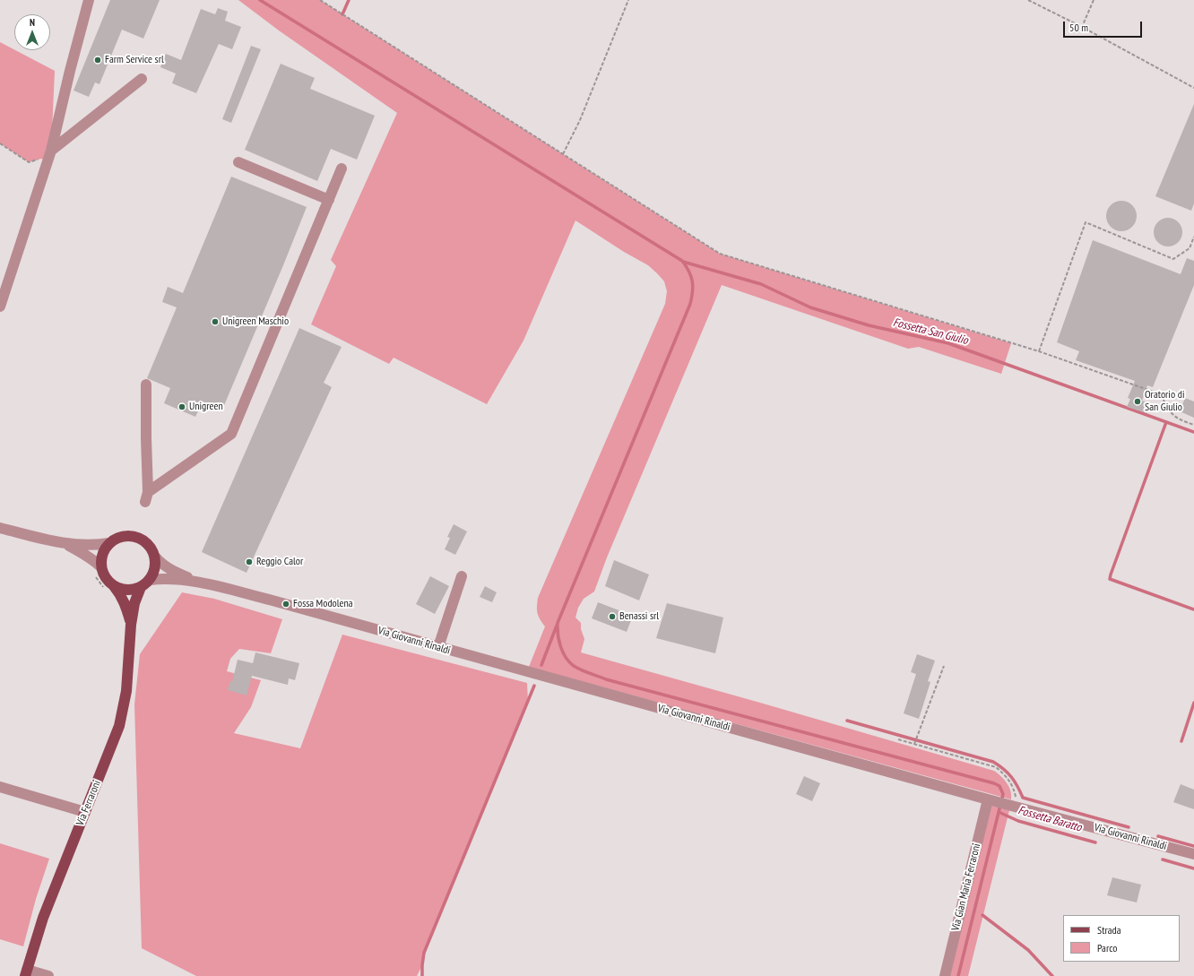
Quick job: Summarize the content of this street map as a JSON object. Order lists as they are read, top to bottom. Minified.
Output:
{"streets":{"main road":["Via Ferraroni"],"street":["Via Giovanni Rinaldi","Via Gian Maria Ferraroni"]},"crossings":[["Via Giovanni Rinaldi","Via Ferraroni"],["Via Giovanni Rinaldi","Via Gian Maria Ferraroni"]],"water":["Fossetta San Giulio","Fossetta Baratto"],"places":["Farm Service srl","Unigreen Maschio","Oratorio di San Giulio","Unigreen","Reggio Calor","Fossa Modolena","Benassi srl"],"legend":["Strada","Parco"],"scale_bar":"50 m","north":"top"}
